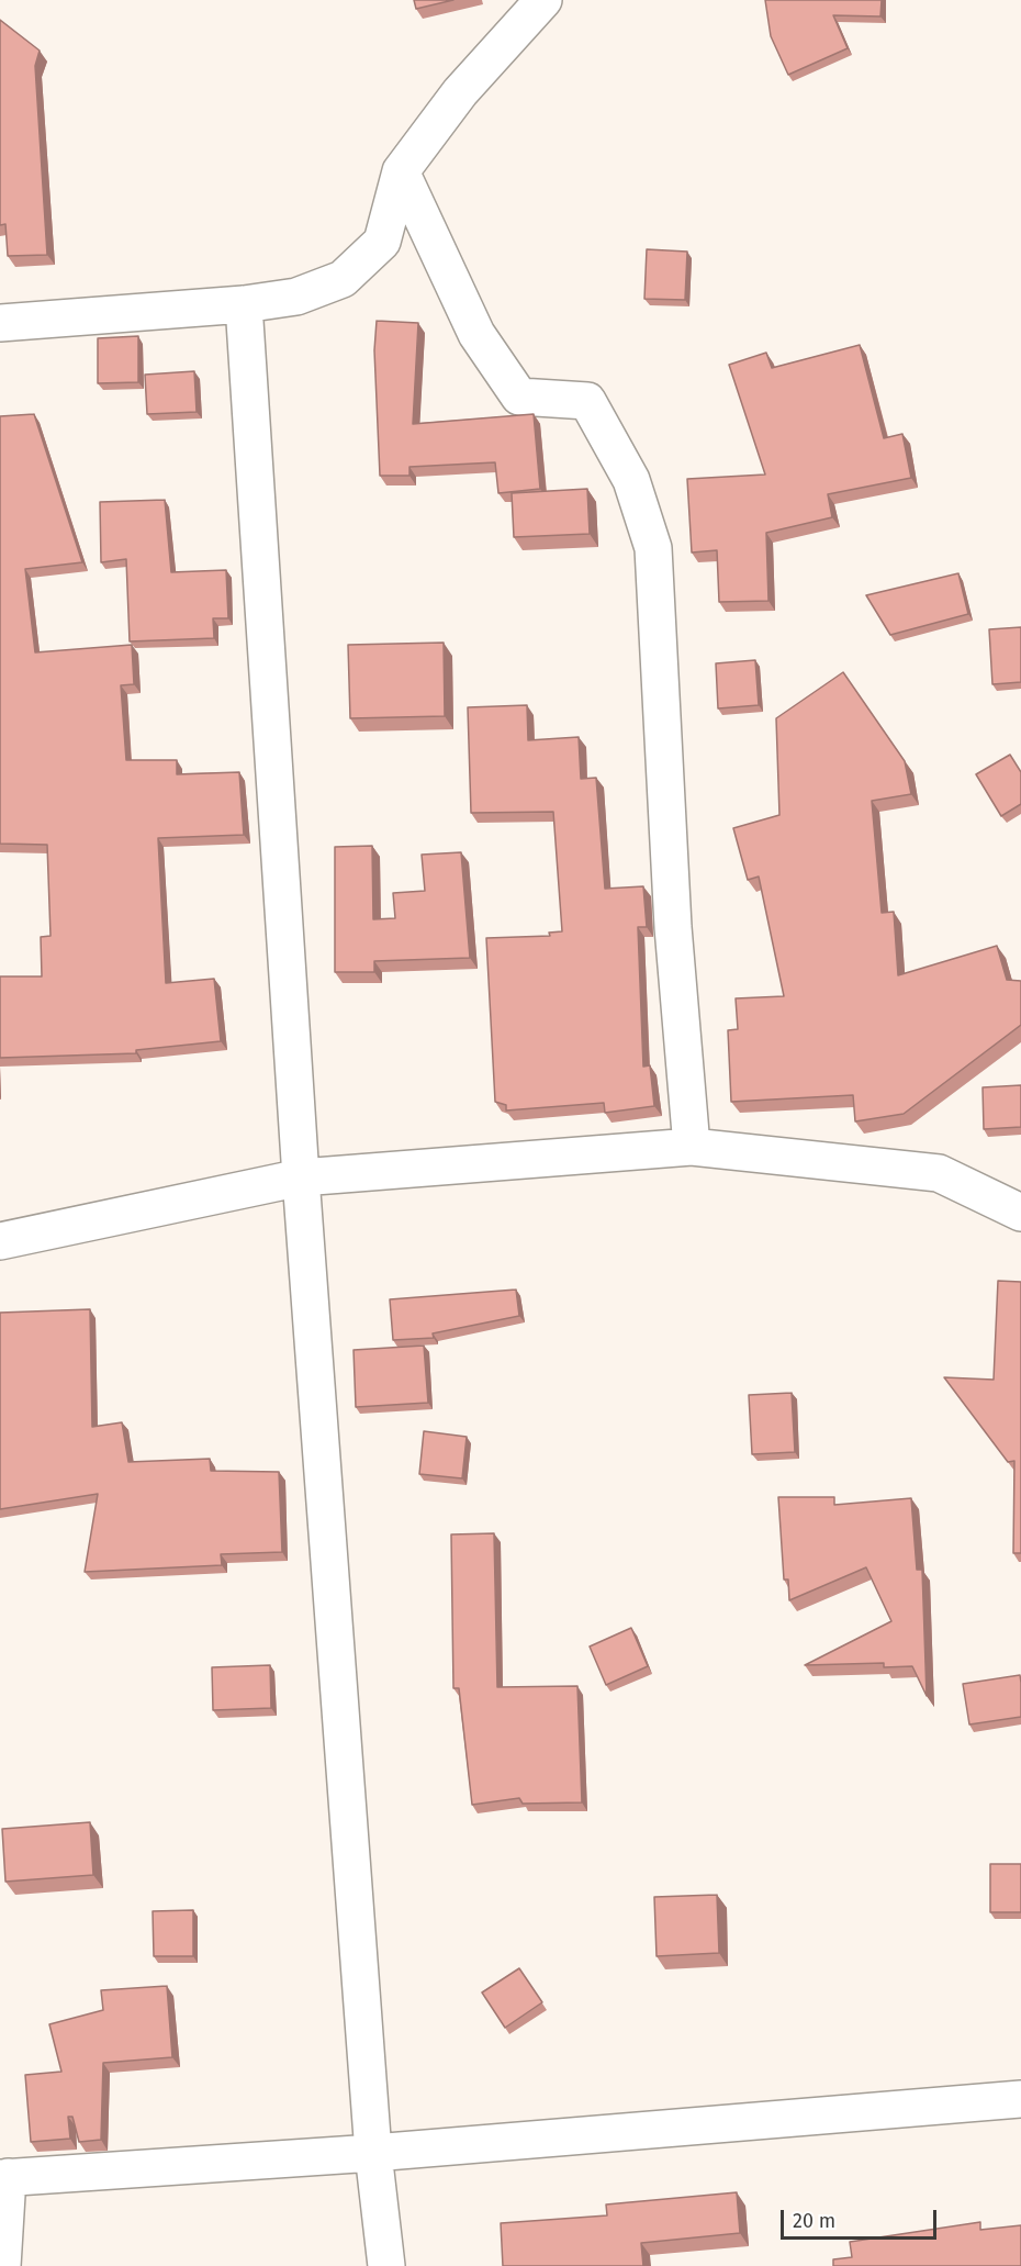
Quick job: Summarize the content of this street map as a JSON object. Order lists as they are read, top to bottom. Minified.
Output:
{"scale_bar":"20 m"}
